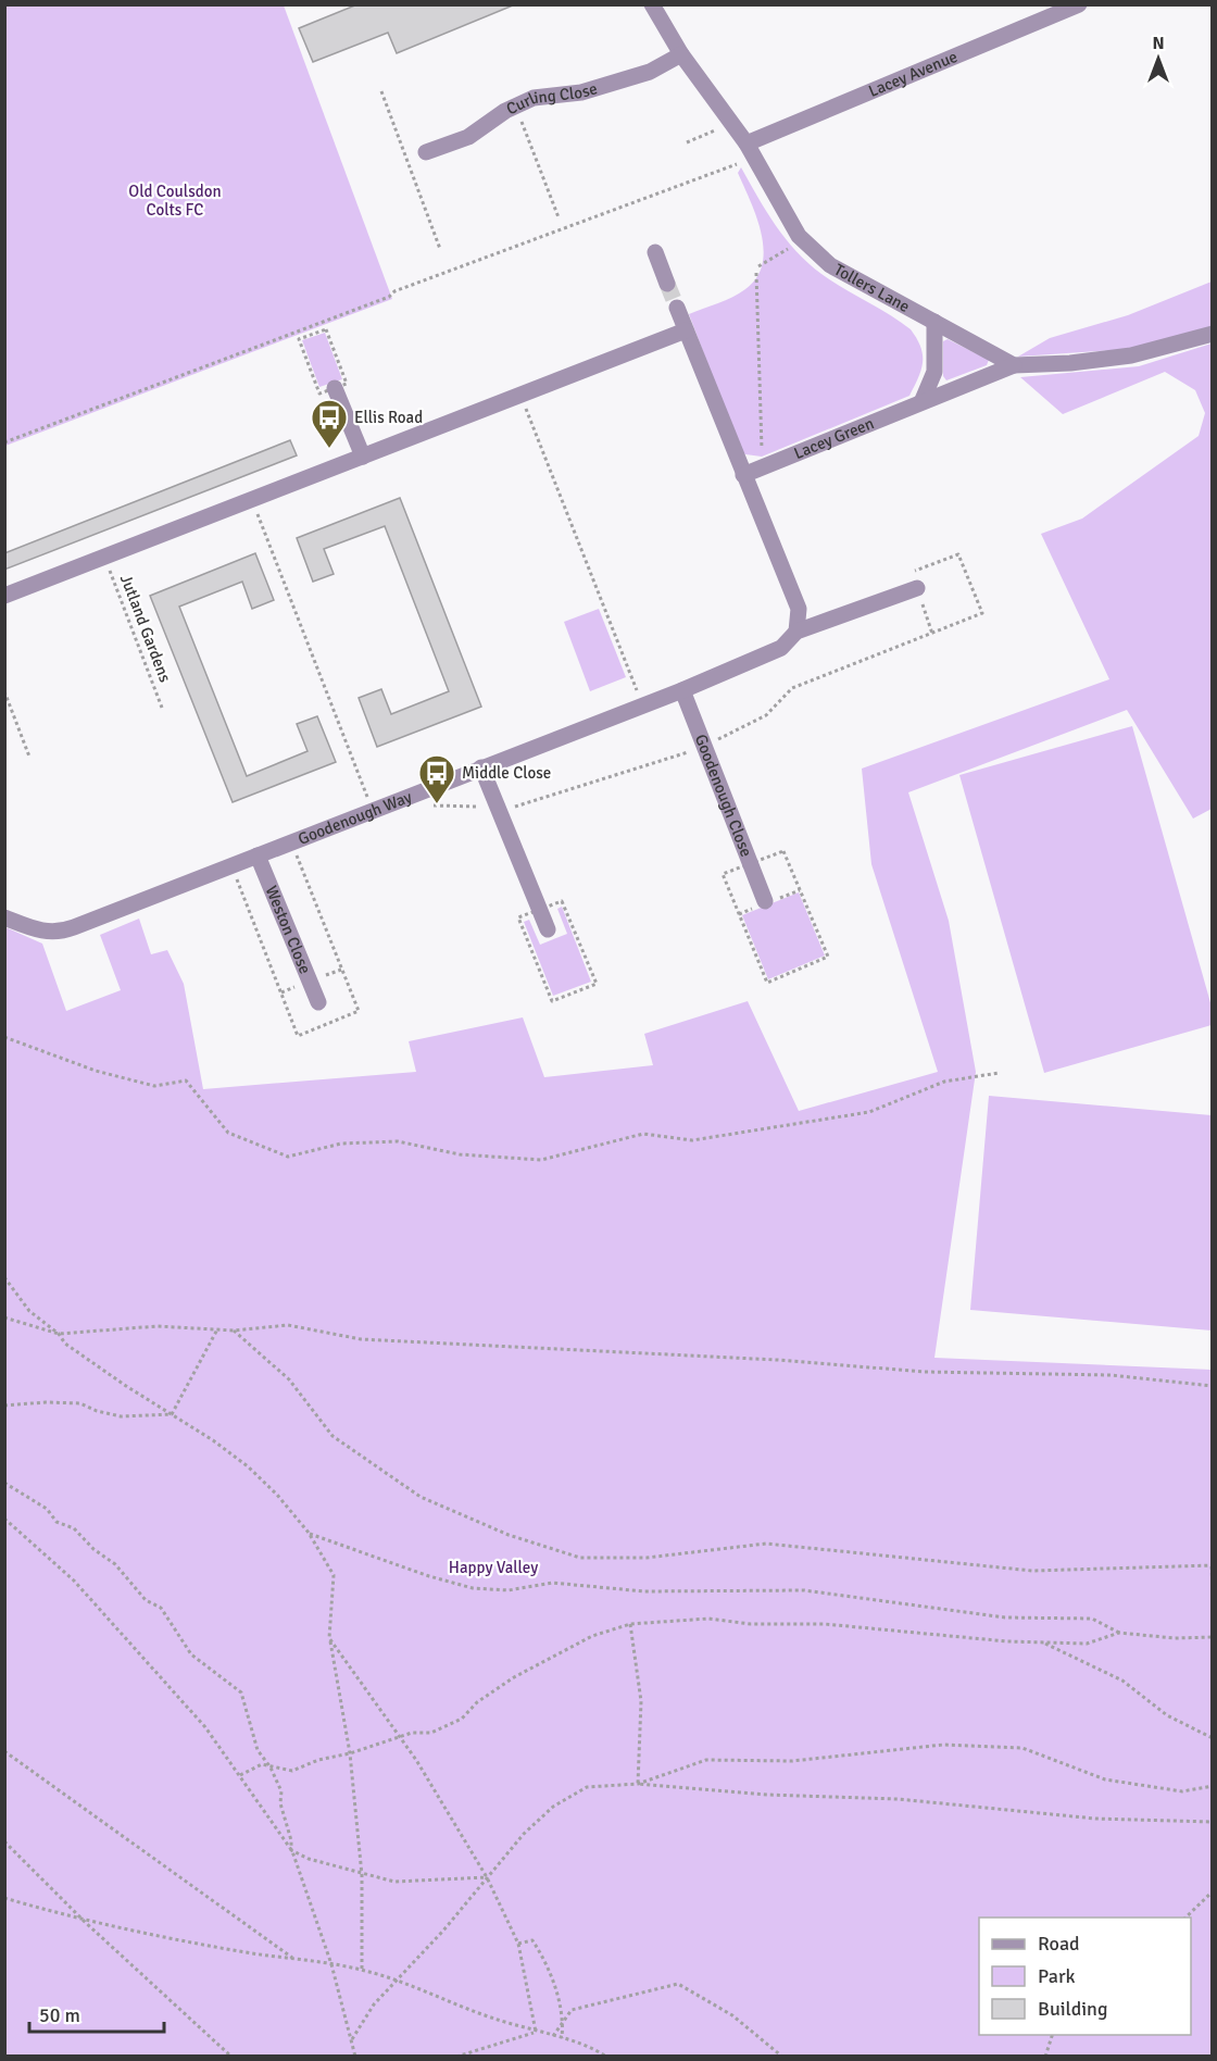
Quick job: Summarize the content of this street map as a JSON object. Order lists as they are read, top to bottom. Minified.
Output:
{"streets":{"street":["Lacey Avenue","Curling Close","Tollers Lane","Lacey Green","Goodenough Close","Goodenough Way","Weston Close"],"path":["Jutland Gardens"]},"crossings":[["Lacey Avenue","Tollers Lane"],["Curling Close","Tollers Lane"],["Tollers Lane","Lacey Green"],["Goodenough Close","Goodenough Way"],["Goodenough Way","Weston Close"]],"parks":["Old Coulsdon Colts FC","Happy Valley"],"places":{"bus stop":["Ellis Road","Middle Close"]},"legend":["Road","Park","Building"],"scale_bar":"50 m","north":"top"}
